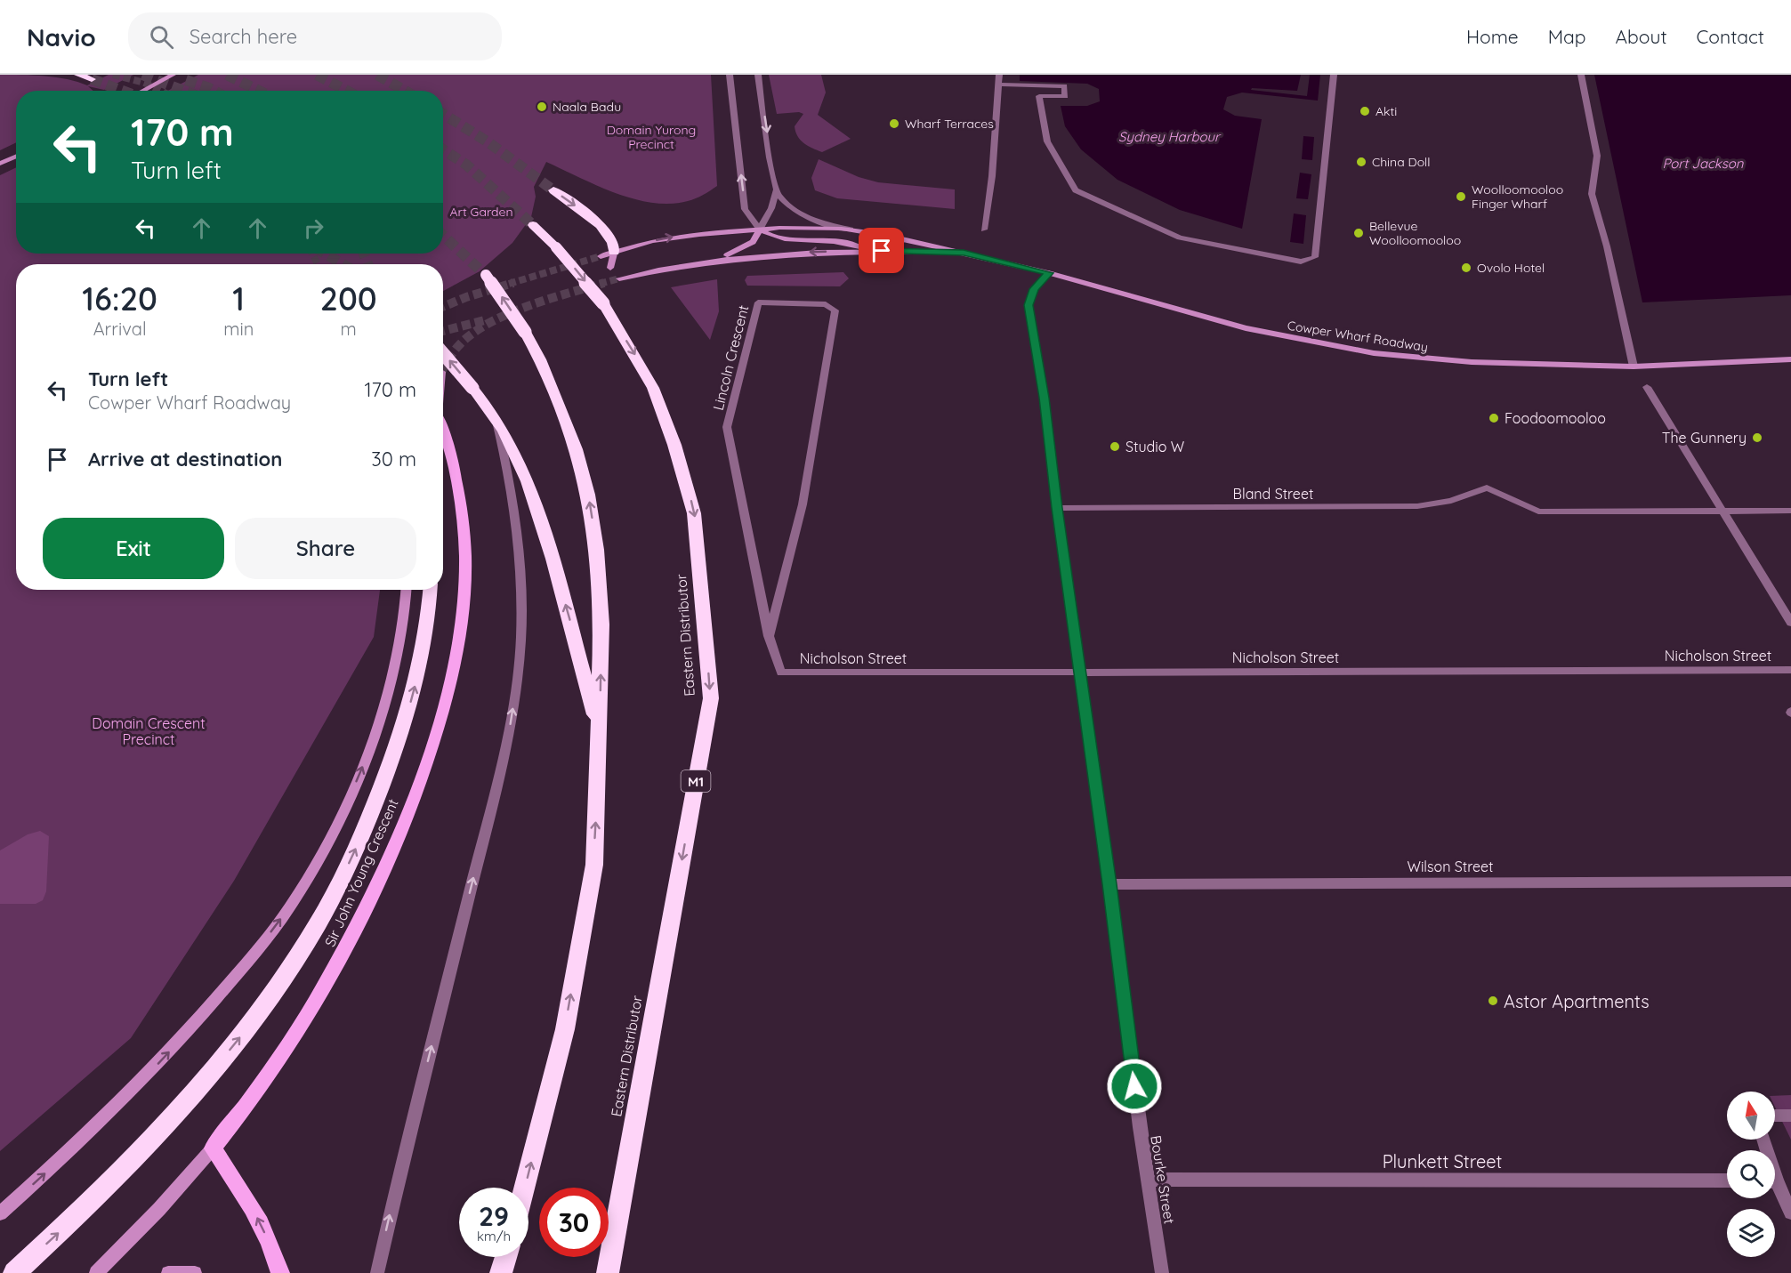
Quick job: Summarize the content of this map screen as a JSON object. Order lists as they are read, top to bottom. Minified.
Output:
{"streets":{"highway":["Eastern Distributor","M1"],"main road":["Cowper Wharf Roadway","Sir John Young Crescent"],"street":["Lincoln Crescent","Bland Street","Nicholson Street","Wilson Street","Plunkett Street","Bourke Street"]},"crossings":[["Cowper Wharf Roadway","Bourke Street"],["Lincoln Crescent","Nicholson Street"],["Bland Street","Bourke Street"],["Nicholson Street","Bourke Street"],["Wilson Street","Bourke Street"],["Plunkett Street","Bourke Street"]],"water":["Sydney Harbour","Port Jackson"],"parks":["Domain Yurong Precinct","Art Garden","Domain Crescent Precinct"],"places":["Naala Badu","Akti","Wharf Terraces","China Doll","Woolloomooloo Finger Wharf","Bellevue Woolloomooloo","Ovolo Hotel","Foodoomooloo","The Gunnery","Studio W","Astor Apartments"],"north":"top","page":{"header":"Navio","search":"Search here","nav":["Home","Map","About","Contact"],"turn":["170 m","Turn left"],"eta":["16:20","Arrival","1","min","200","m"],"list":[{"name":"Turn left","note":"Cowper Wharf Roadway","value":"170 m"},{"name":"Arrive at destination","value":"30 m"}],"buttons":["Exit","Share"],"speed":"29 km/h","limit":"30"}}
